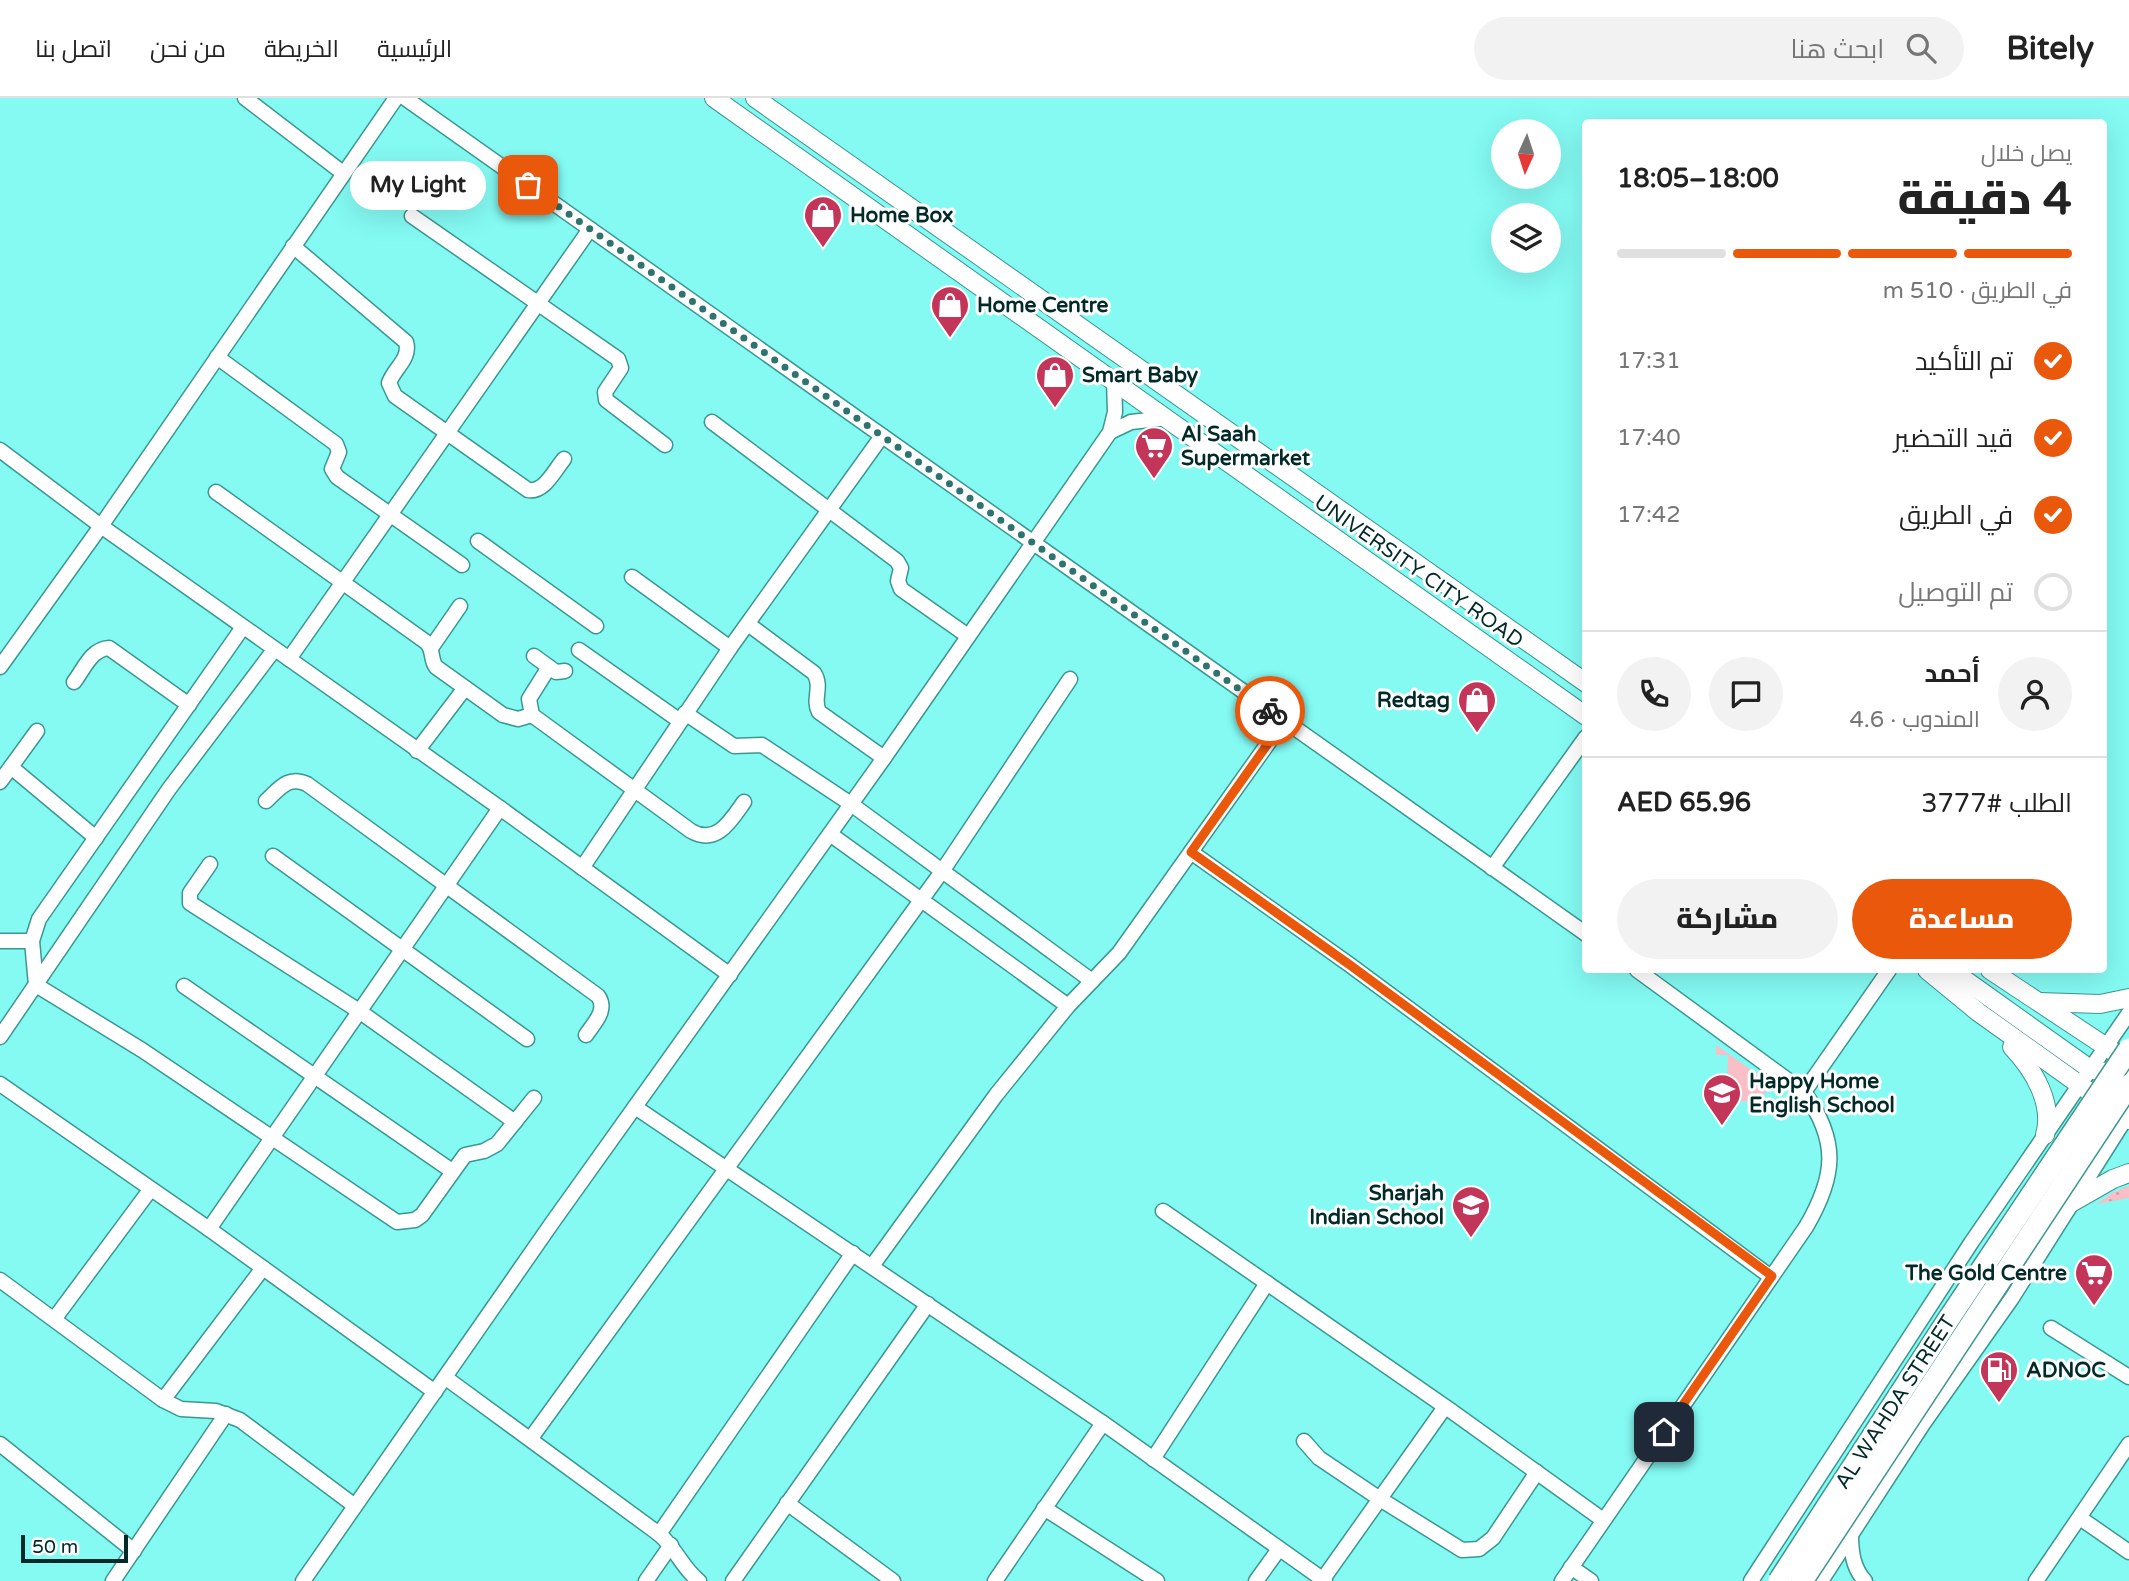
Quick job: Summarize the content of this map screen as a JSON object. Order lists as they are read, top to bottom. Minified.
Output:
{"streets":{"highway":["AL WAHDA STREET"],"main road":["UNIVERSITY CITY ROAD"]},"places":{"other":["My Light"],"shop":["Home Box","Home Centre","Smart Baby","Redtag"],"supermarket":["Al Saah Supermarket","The Gold Centre"],"school or university":["Happy Home English School","Sharjah Indian School"],"fuel station":["ADNOC"]},"scale_bar":"50 m","north":"bottom","page":{"header":"Bitely","search":"ابحث هنا","nav":["الرئيسية","الخريطة","من نحن","اتصل بنا"],"heading":["4 دقيقة","يصل خلال","18:00–18:05"],"panel":["أحمد","المندوب · 4.6","الطلب #3777","AED 65.96"],"bubble":"My Light","bar":"في الطريق · 510 m","list":[["تم التأكيد","17:31"],["قيد التحضير","17:40"],["في الطريق","17:42"],"تم التوصيل"],"buttons":["مساعدة","مشاركة"],"scale":"50 m"}}
